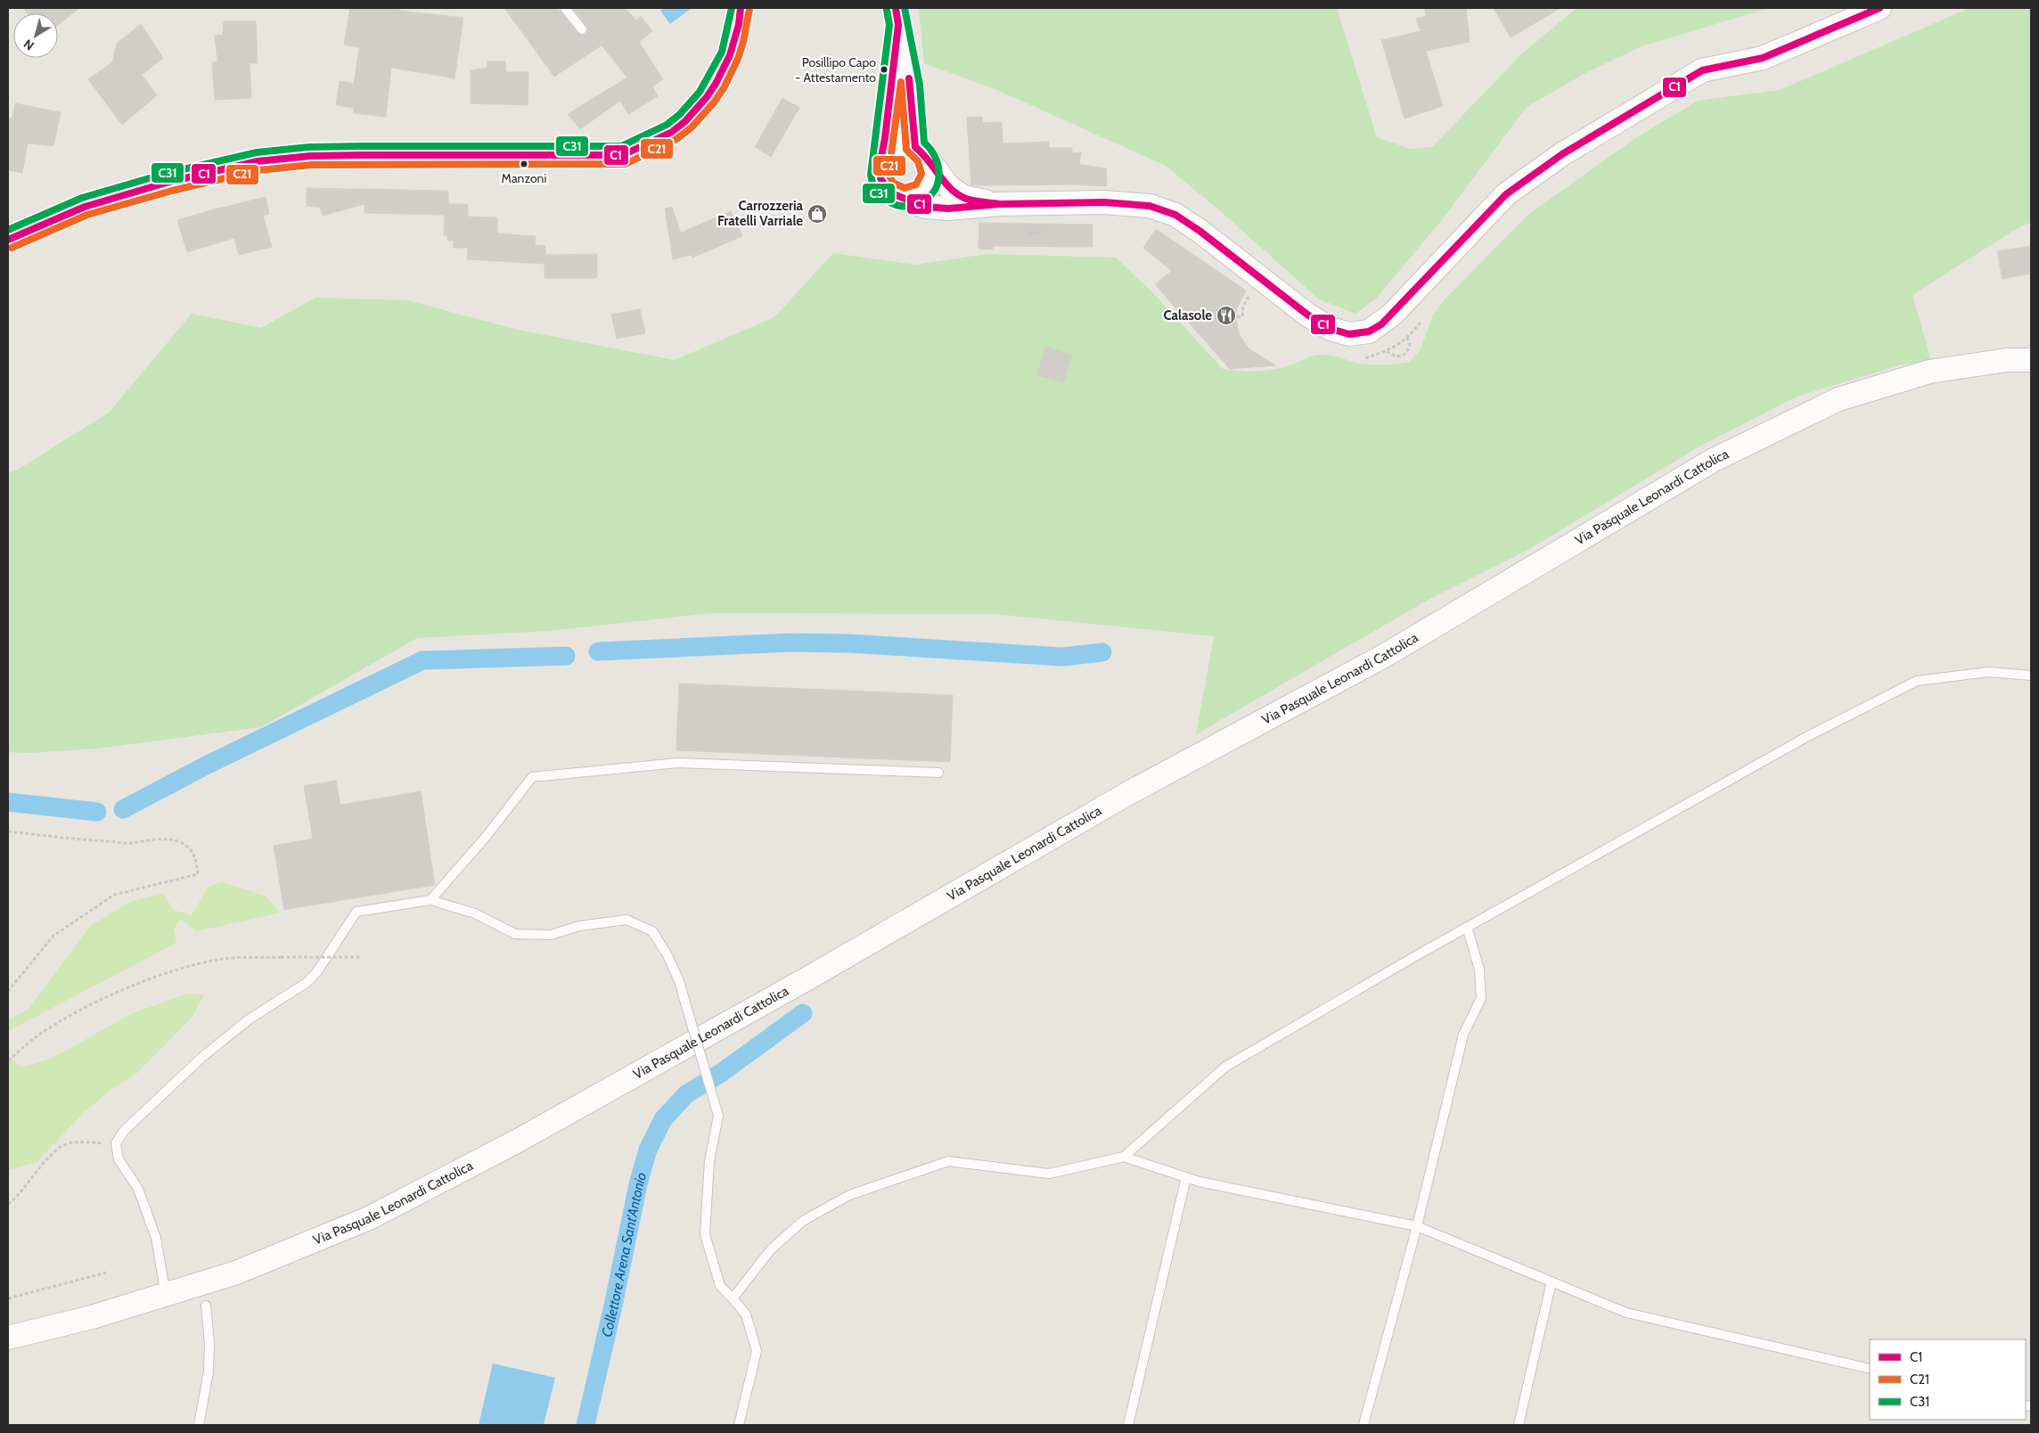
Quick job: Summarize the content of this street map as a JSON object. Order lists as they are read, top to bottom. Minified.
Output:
{"streets":{"street":["Via Pasquale Leonardi Cattolica"]},"water":["Collettore Arena Sant'Antonio"],"places":{"other":["Posillipo Capo - Attestamento","Manzoni"],"shop":["Carrozzeria Fratelli Varriale"],"restaurant":["Calasole"]},"lines":["transit line C1","transit line C31","transit line C21"],"legend":["C1","C21","C31"],"north":"bottom left"}
